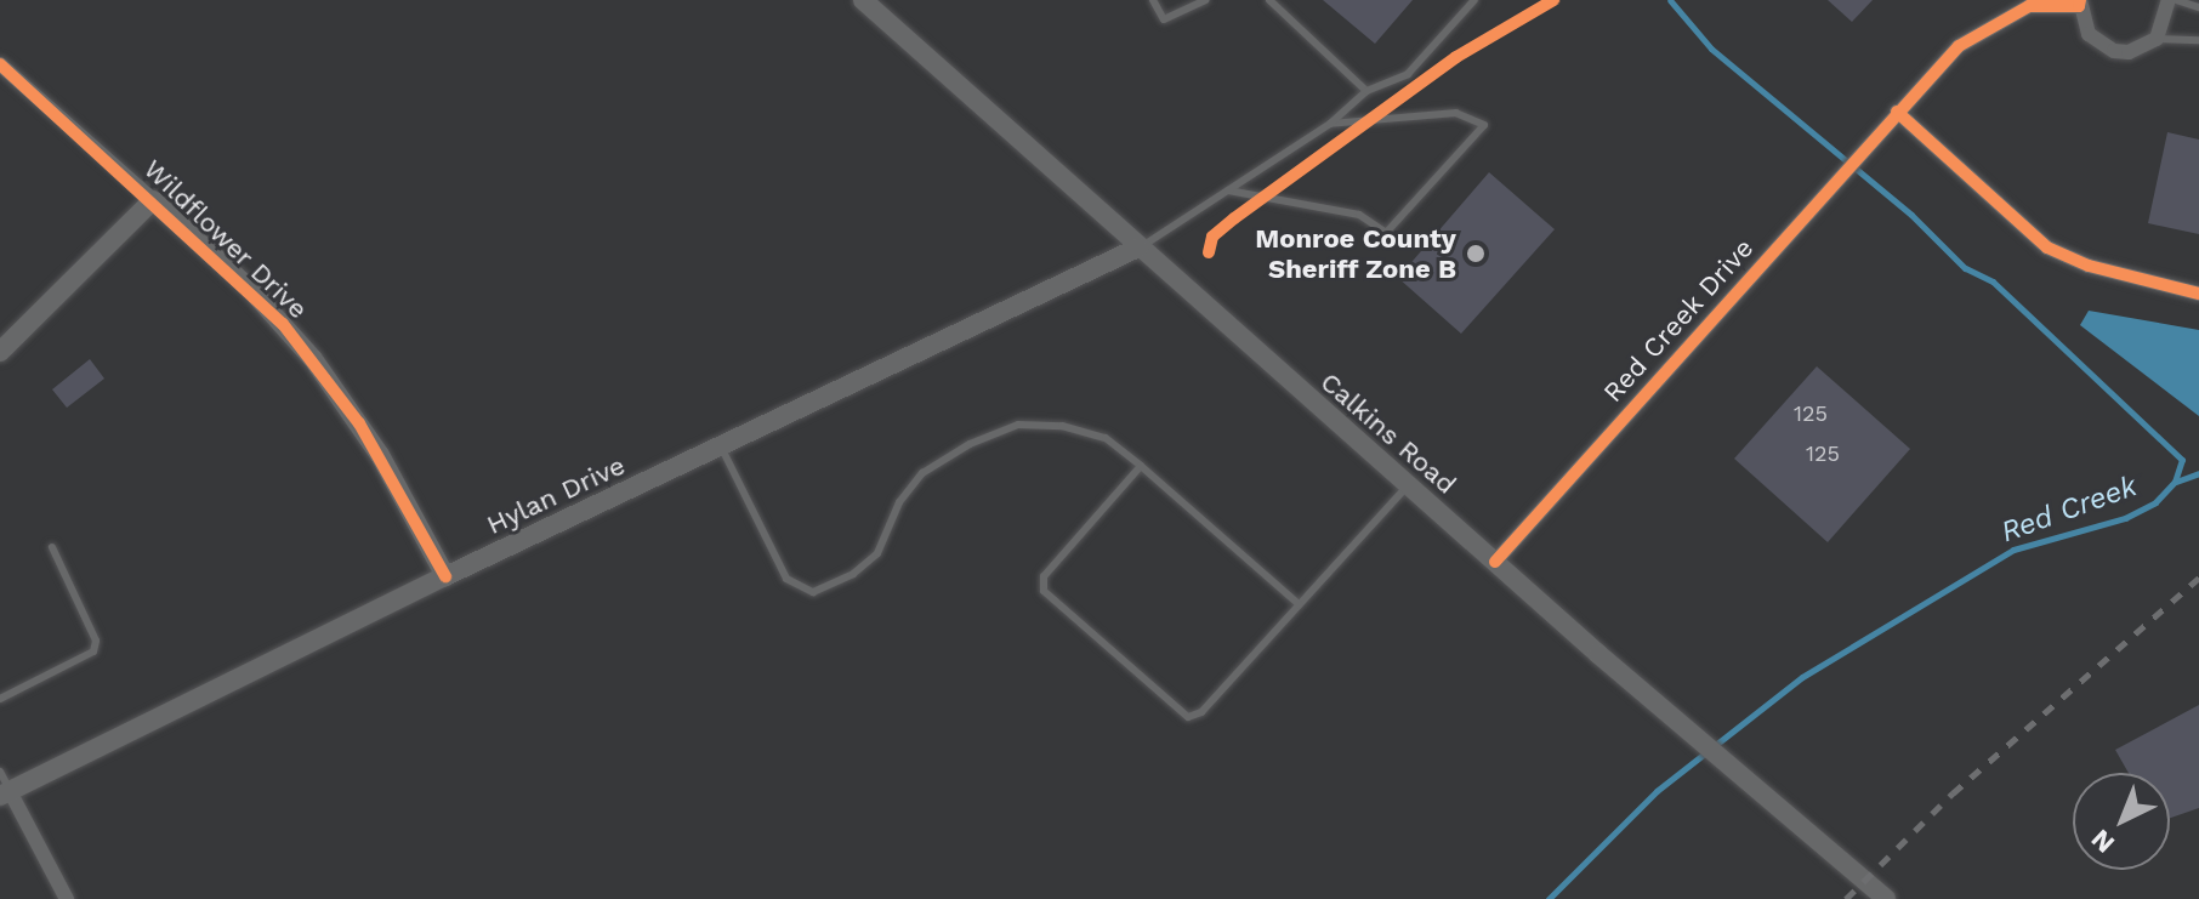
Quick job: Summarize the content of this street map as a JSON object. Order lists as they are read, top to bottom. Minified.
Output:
{"streets":{"main road":["Wildflower Drive","Calkins Road","Hylan Drive"],"street":["Red Creek Drive"]},"crossings":[["Wildflower Drive","Hylan Drive"],["Red Creek Drive","Calkins Road"],["Calkins Road","Hylan Drive"]],"water":["Red Creek"],"places":["Monroe County Sheriff Zone B"],"house_numbers":["125","125"],"north":"bottom left"}
